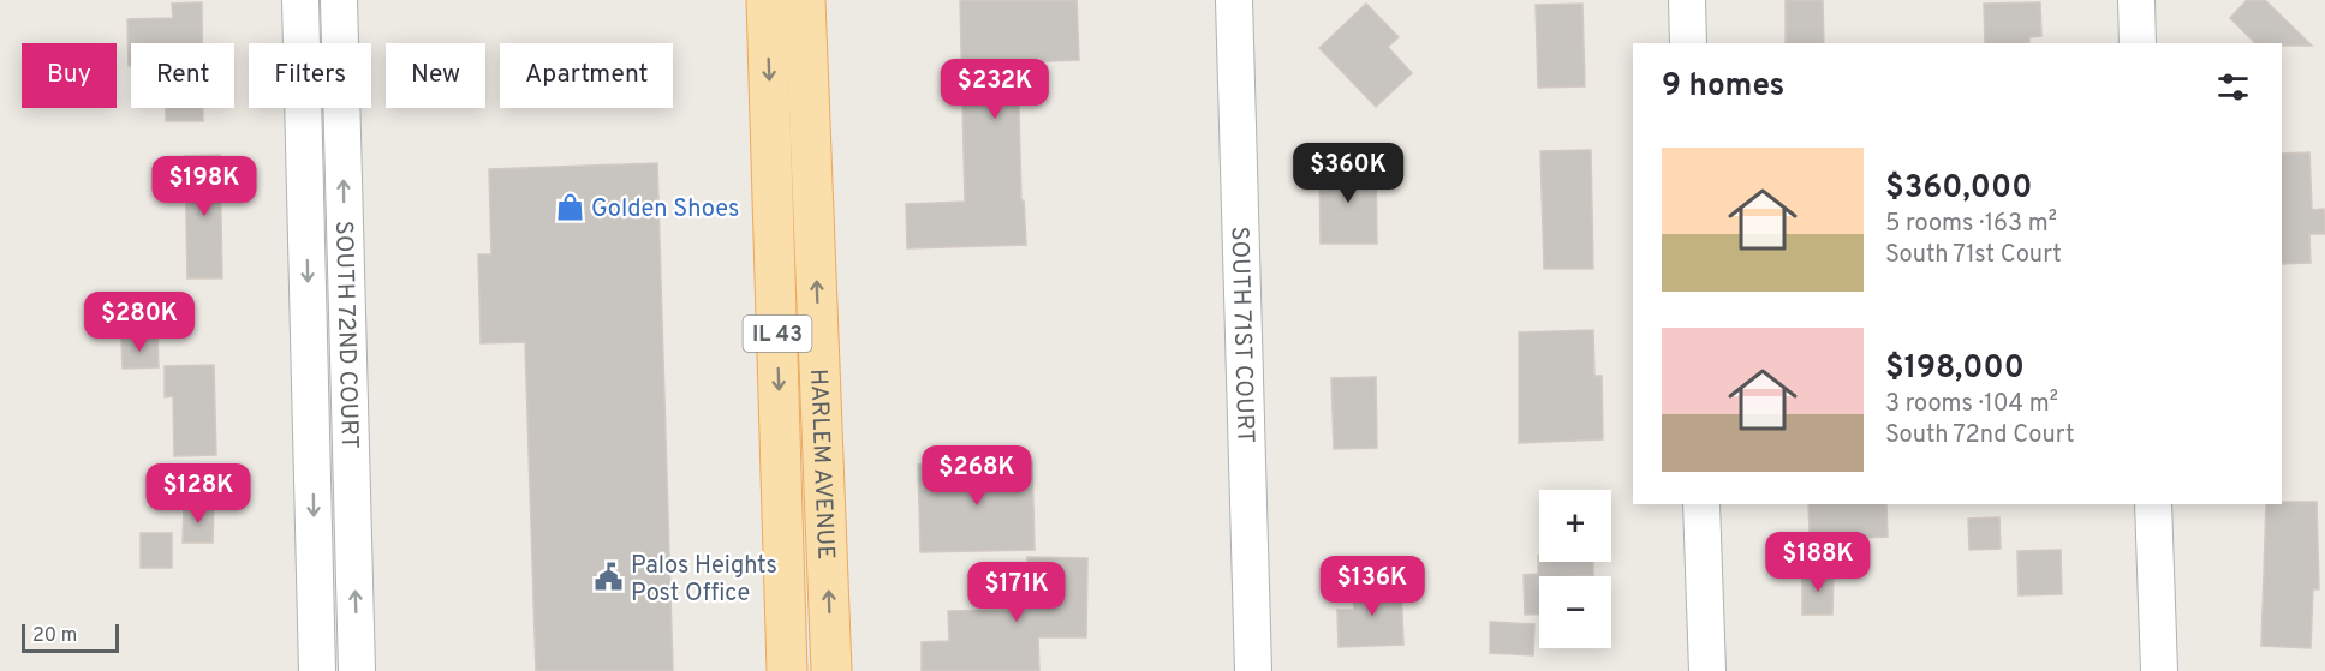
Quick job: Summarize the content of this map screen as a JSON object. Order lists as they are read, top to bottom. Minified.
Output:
{"streets":{"main road":["IL 43","HARLEM AVENUE"],"street":["SOUTH 72ND COURT","SOUTH 71ST COURT"]},"places":{"shop":["Golden Shoes"],"public building":["Palos Heights Post Office"]},"scale_bar":"20 m","page":{"chip":["Buy","Rent","Filters","New","Apartment"],"heading":"9 homes","price":["$232K","$360K","$198K","$280K","$268K","$128K","$188K","$136K","$171K"],"list":[{"name":"$360,000","note":"5 rooms · 163 m² · South 71st Court"},{"name":"$198,000","note":"3 rooms · 104 m² · South 72nd Court"}],"map_buttons":["+","−"],"scale":"20 m"}}
